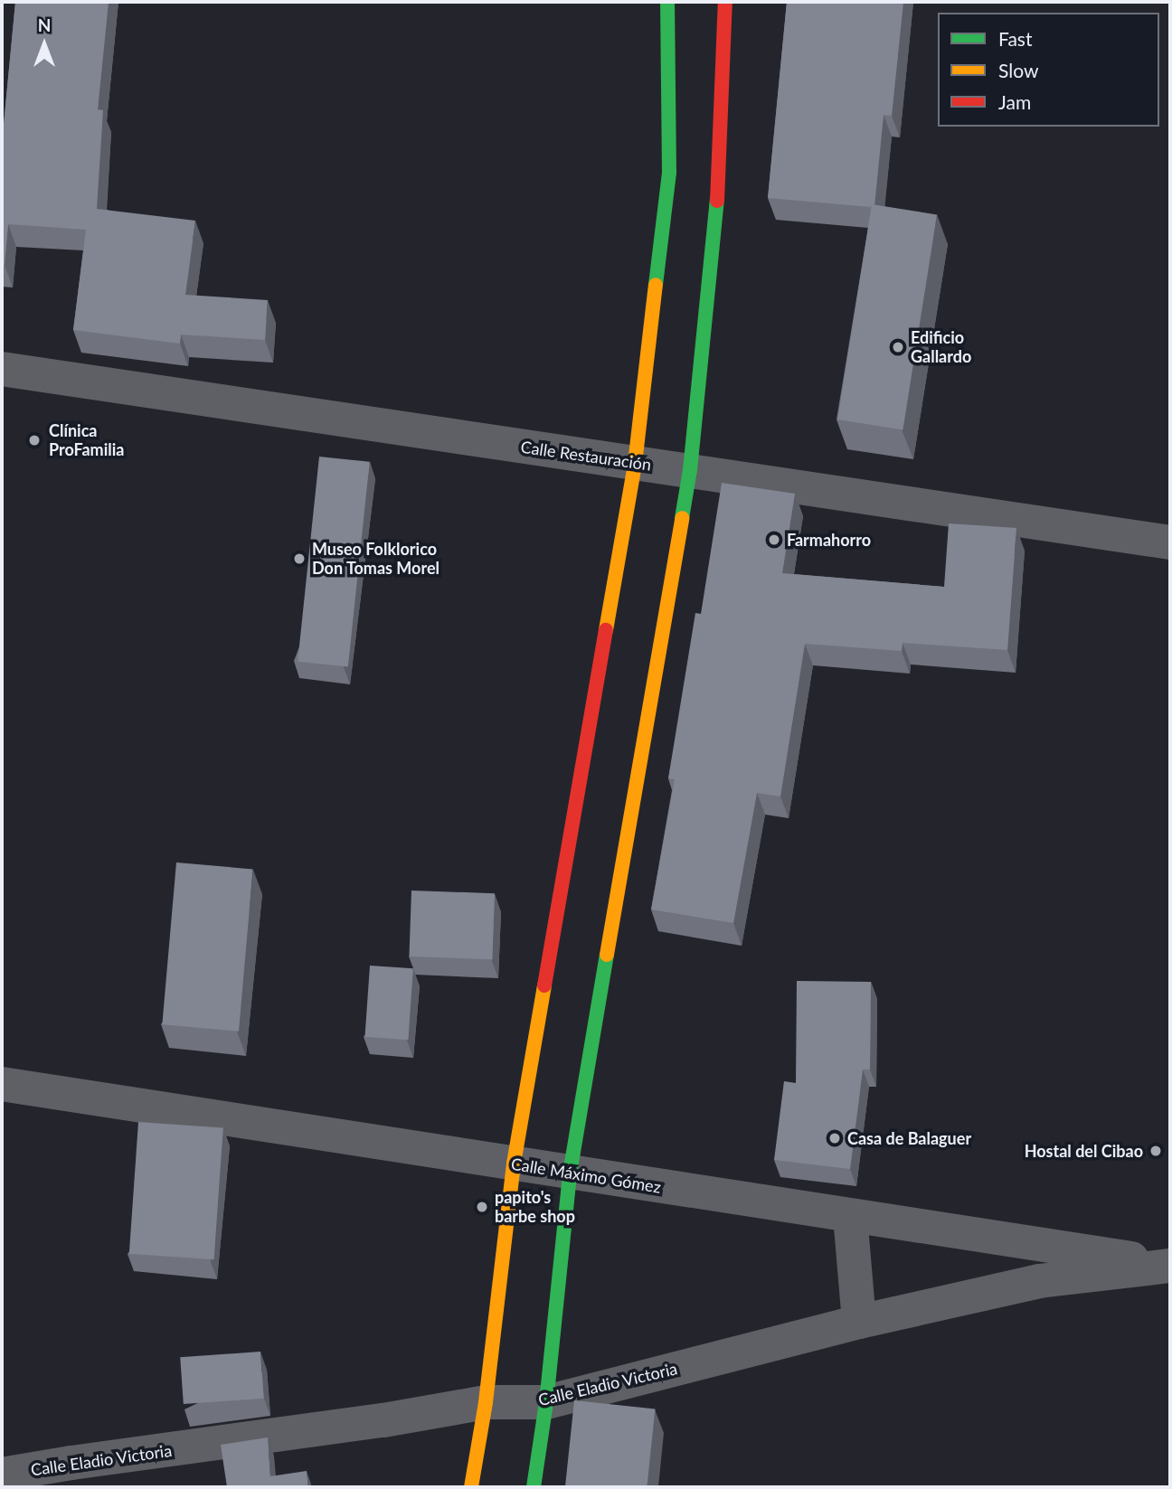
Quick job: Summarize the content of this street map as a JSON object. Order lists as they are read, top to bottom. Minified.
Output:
{"streets":{"street":["Calle Restauración","Calle Máximo Gómez","Calle Eladio Victoria"]},"crossings":[["Calle Máximo Gómez","Calle Eladio Victoria"]],"places":["Edificio Gallardo","Clínica ProFamilia","Farmahorro","Museo Folklorico Don Tomas Morel","Casa de Balaguer","Hostal del Cibao","papito's barbe shop"],"legend":["Fast","Slow","Jam"],"north":"top"}
